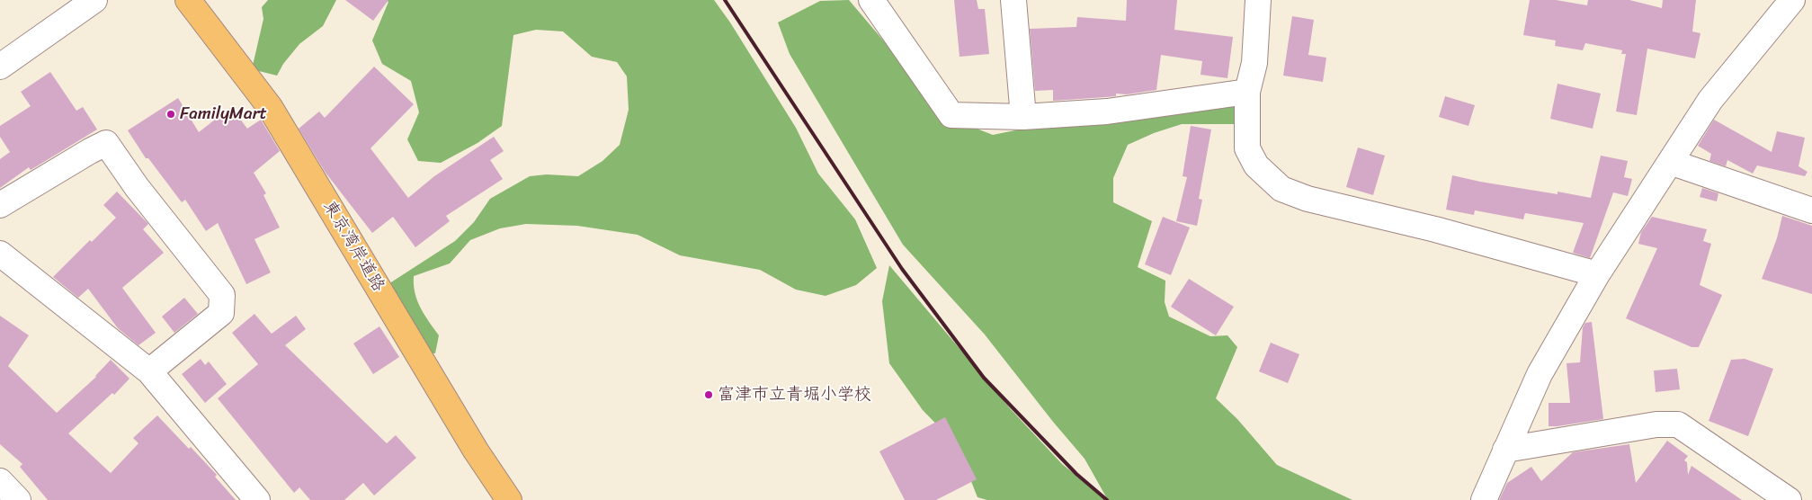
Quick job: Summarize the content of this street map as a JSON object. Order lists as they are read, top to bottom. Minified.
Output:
{"streets":{"highway":["東京湾岸道路"]},"places":["FamilyMart","富津市立青堀小学校"]}
